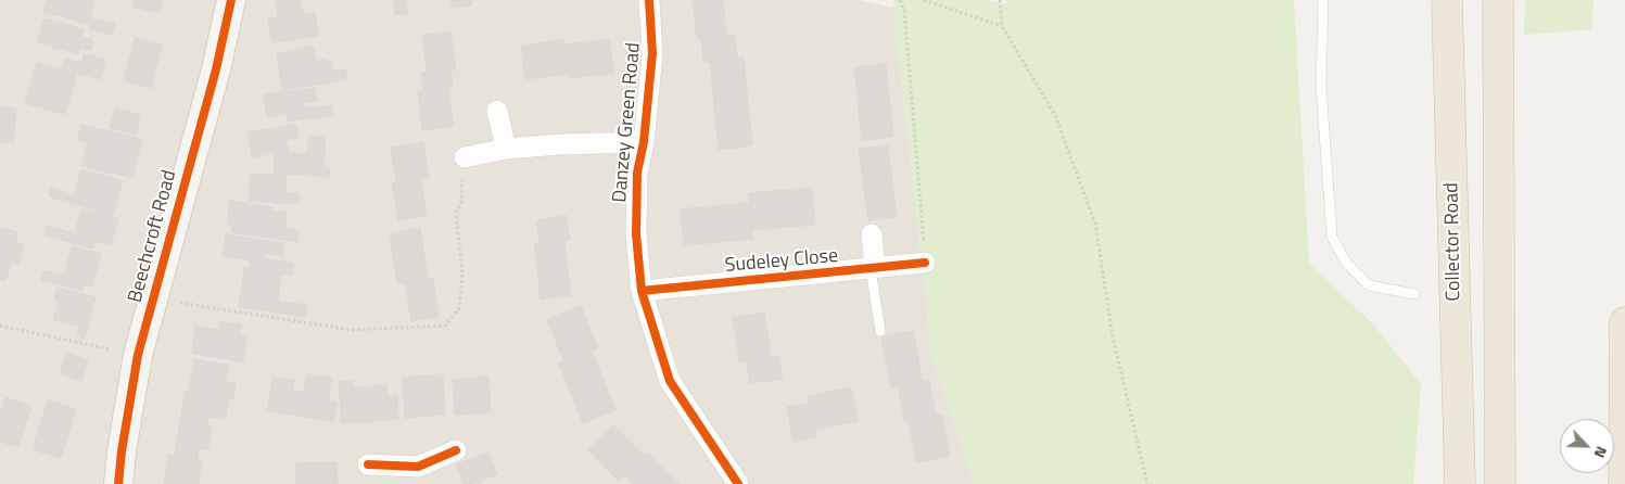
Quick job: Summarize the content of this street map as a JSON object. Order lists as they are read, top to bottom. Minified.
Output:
{"streets":{"highway":["Collector Road"],"street":["Danzey Green Road","Beechcroft Road","Sudeley Close"]},"crossings":[["Danzey Green Road","Sudeley Close"]],"north":"bottom right"}
